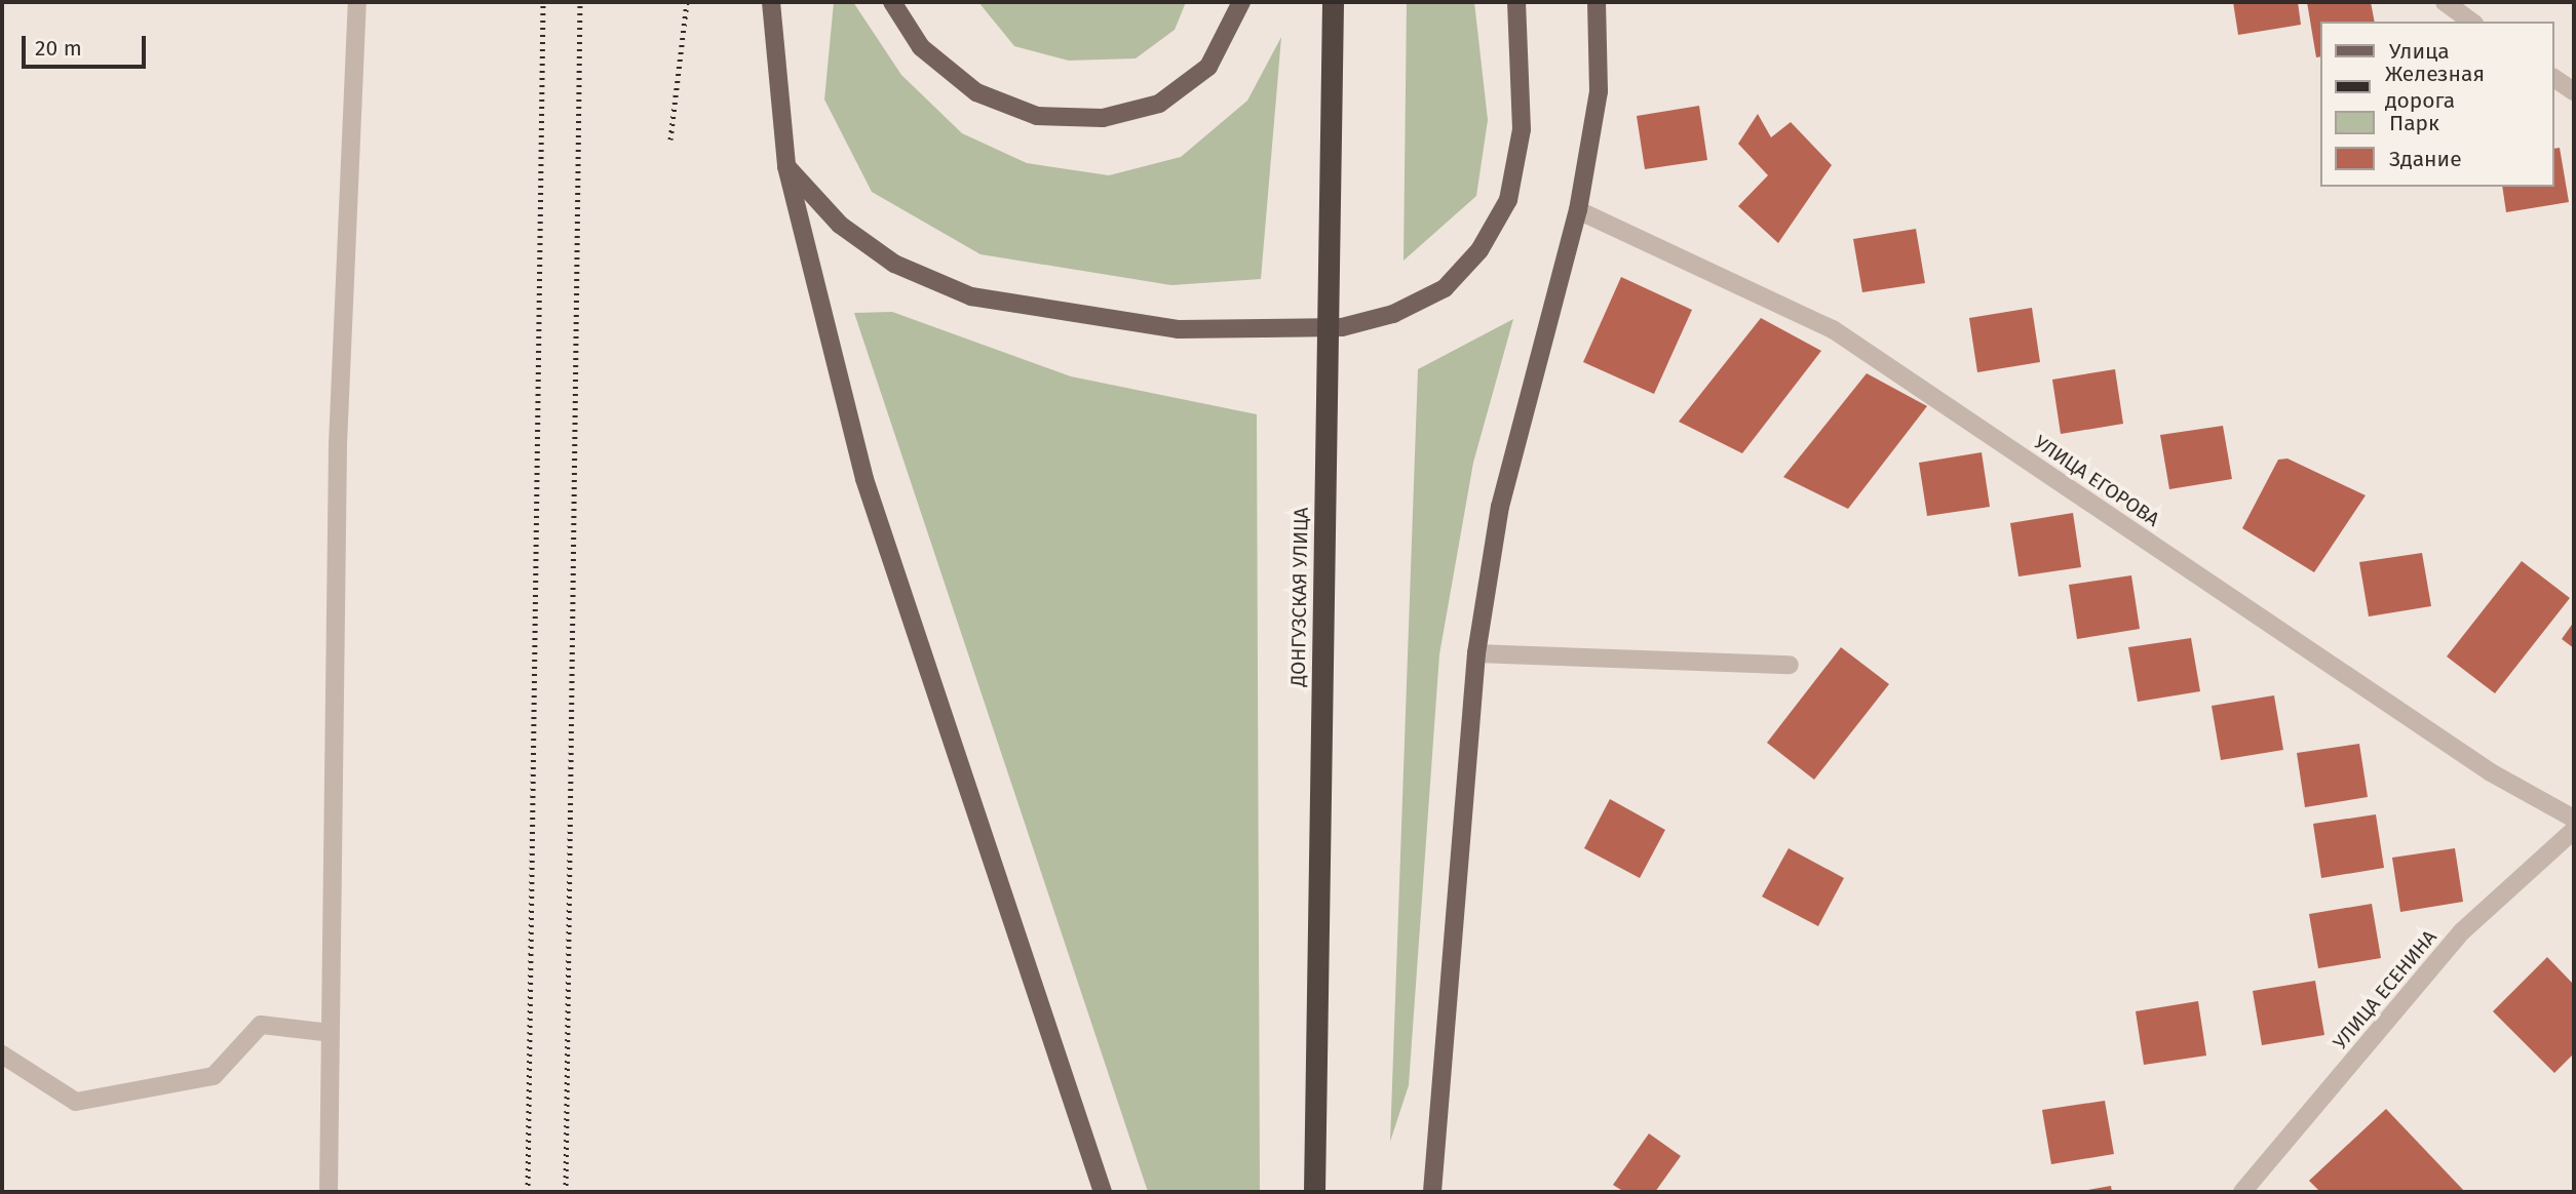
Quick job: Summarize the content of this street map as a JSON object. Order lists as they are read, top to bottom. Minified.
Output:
{"streets":{"highway":["ДОНГУЗСКАЯ УЛИЦА"],"street":["УЛИЦА ЕГОРОВА","УЛИЦА ЕСЕНИНА"]},"legend":["Улица","Железная дорога","Парк","Здание"],"scale_bar":"20 m"}
